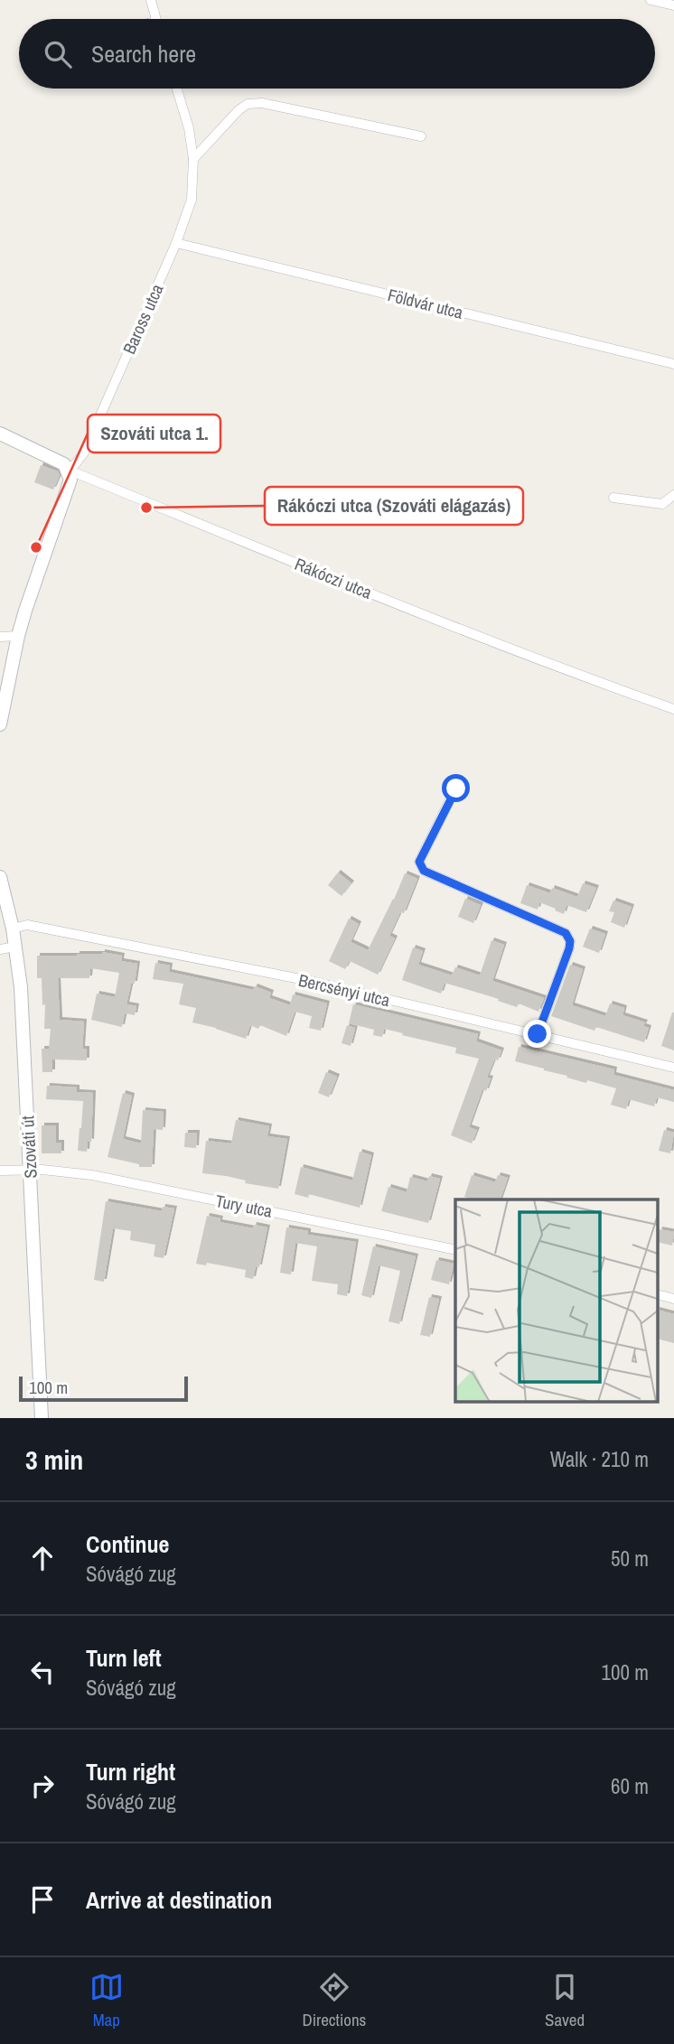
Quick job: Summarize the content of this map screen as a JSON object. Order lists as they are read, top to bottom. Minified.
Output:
{"streets":{"main road":["Rákóczi utca","Szováti út"],"street":["Földvár utca","Baross utca","Bercsényi utca","Tury utca"]},"crossings":[["Földvár utca","Baross utca"],["Baross utca","Rákóczi utca"],["Bercsényi utca","Szováti út"],["Szováti út","Tury utca"]],"places":["Rákóczi utca (Szováti elágazás)","Szováti utca 1."],"scale_bar":"100 m","page":{"search":"Search here","scale":"100 m","heading":["3 min","Walk · 210 m"],"list":[["Continue","Sóvágó zug","50 m"],["Turn left","Sóvágó zug","100 m"],["Turn right","Sóvágó zug","60 m"],"Arrive at destination"],"nav":["Map","Directions","Saved"]}}
